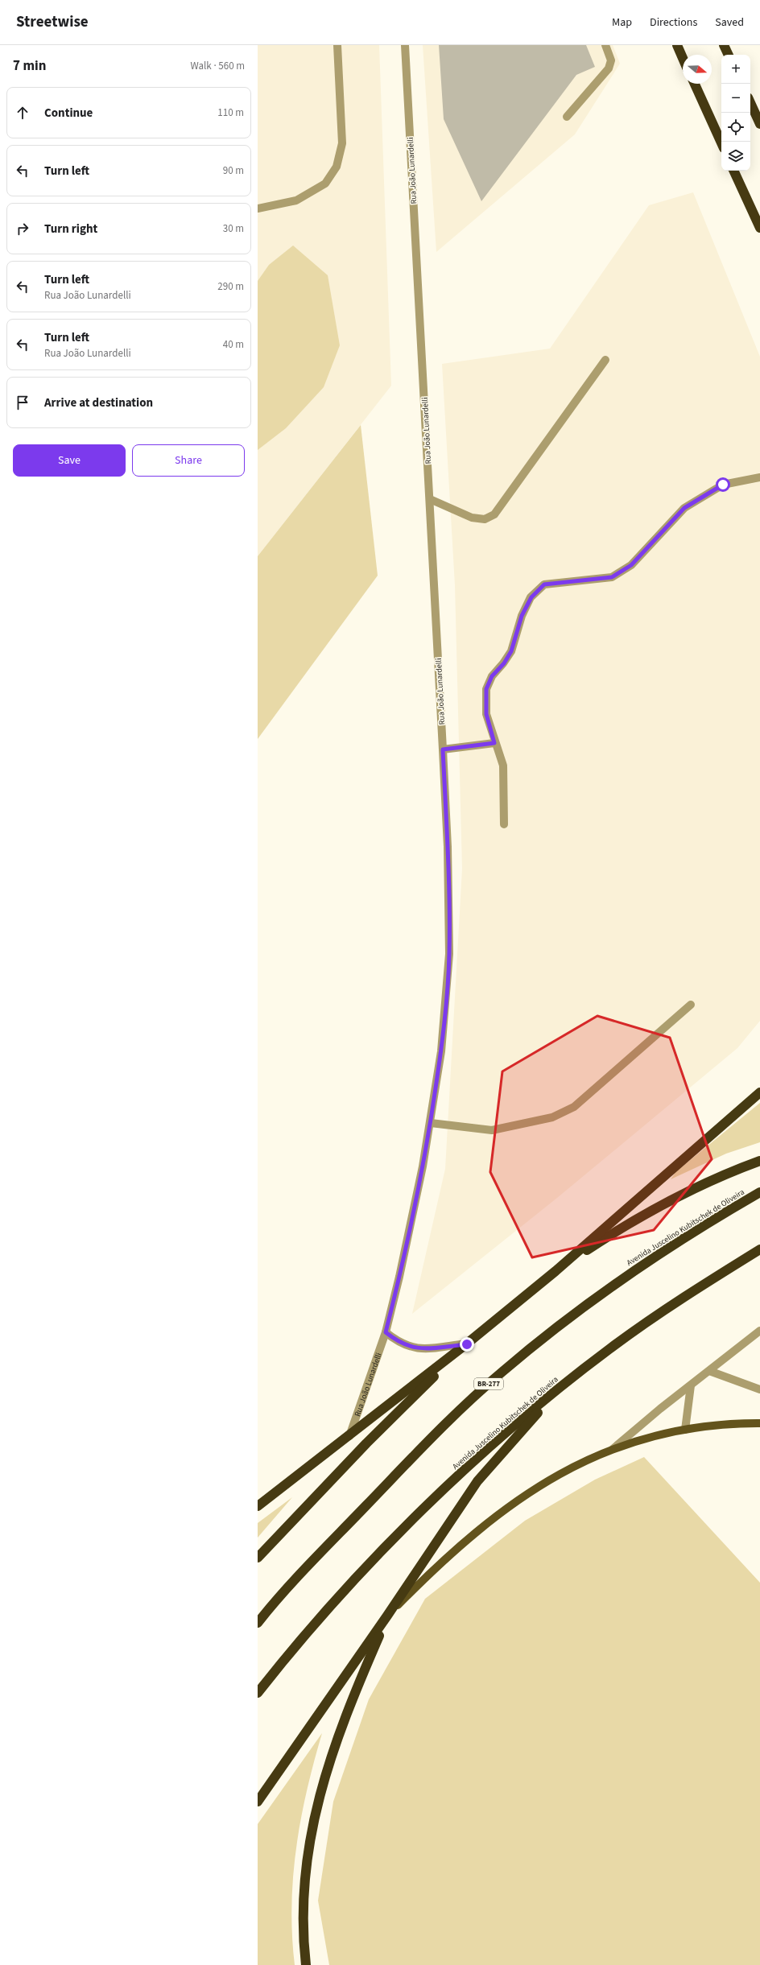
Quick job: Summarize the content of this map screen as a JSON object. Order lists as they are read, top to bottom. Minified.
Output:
{"streets":{"highway":["Avenida Juscelino Kubitschek de Oliveira","BR-277"],"street":["Rua João Lunardelli"]},"north":"right","page":{"header":"Streetwise","nav":["Map","Directions","Saved"],"heading":["7 min","Walk · 560 m"],"map_buttons":["+","−"],"list":[["Continue","110 m"],["Turn left","90 m"],["Turn right","30 m"],["Turn left","Rua João Lunardelli","290 m"],["Turn left","Rua João Lunardelli","40 m"],"Arrive at destination"],"buttons":["Save","Share"]}}
